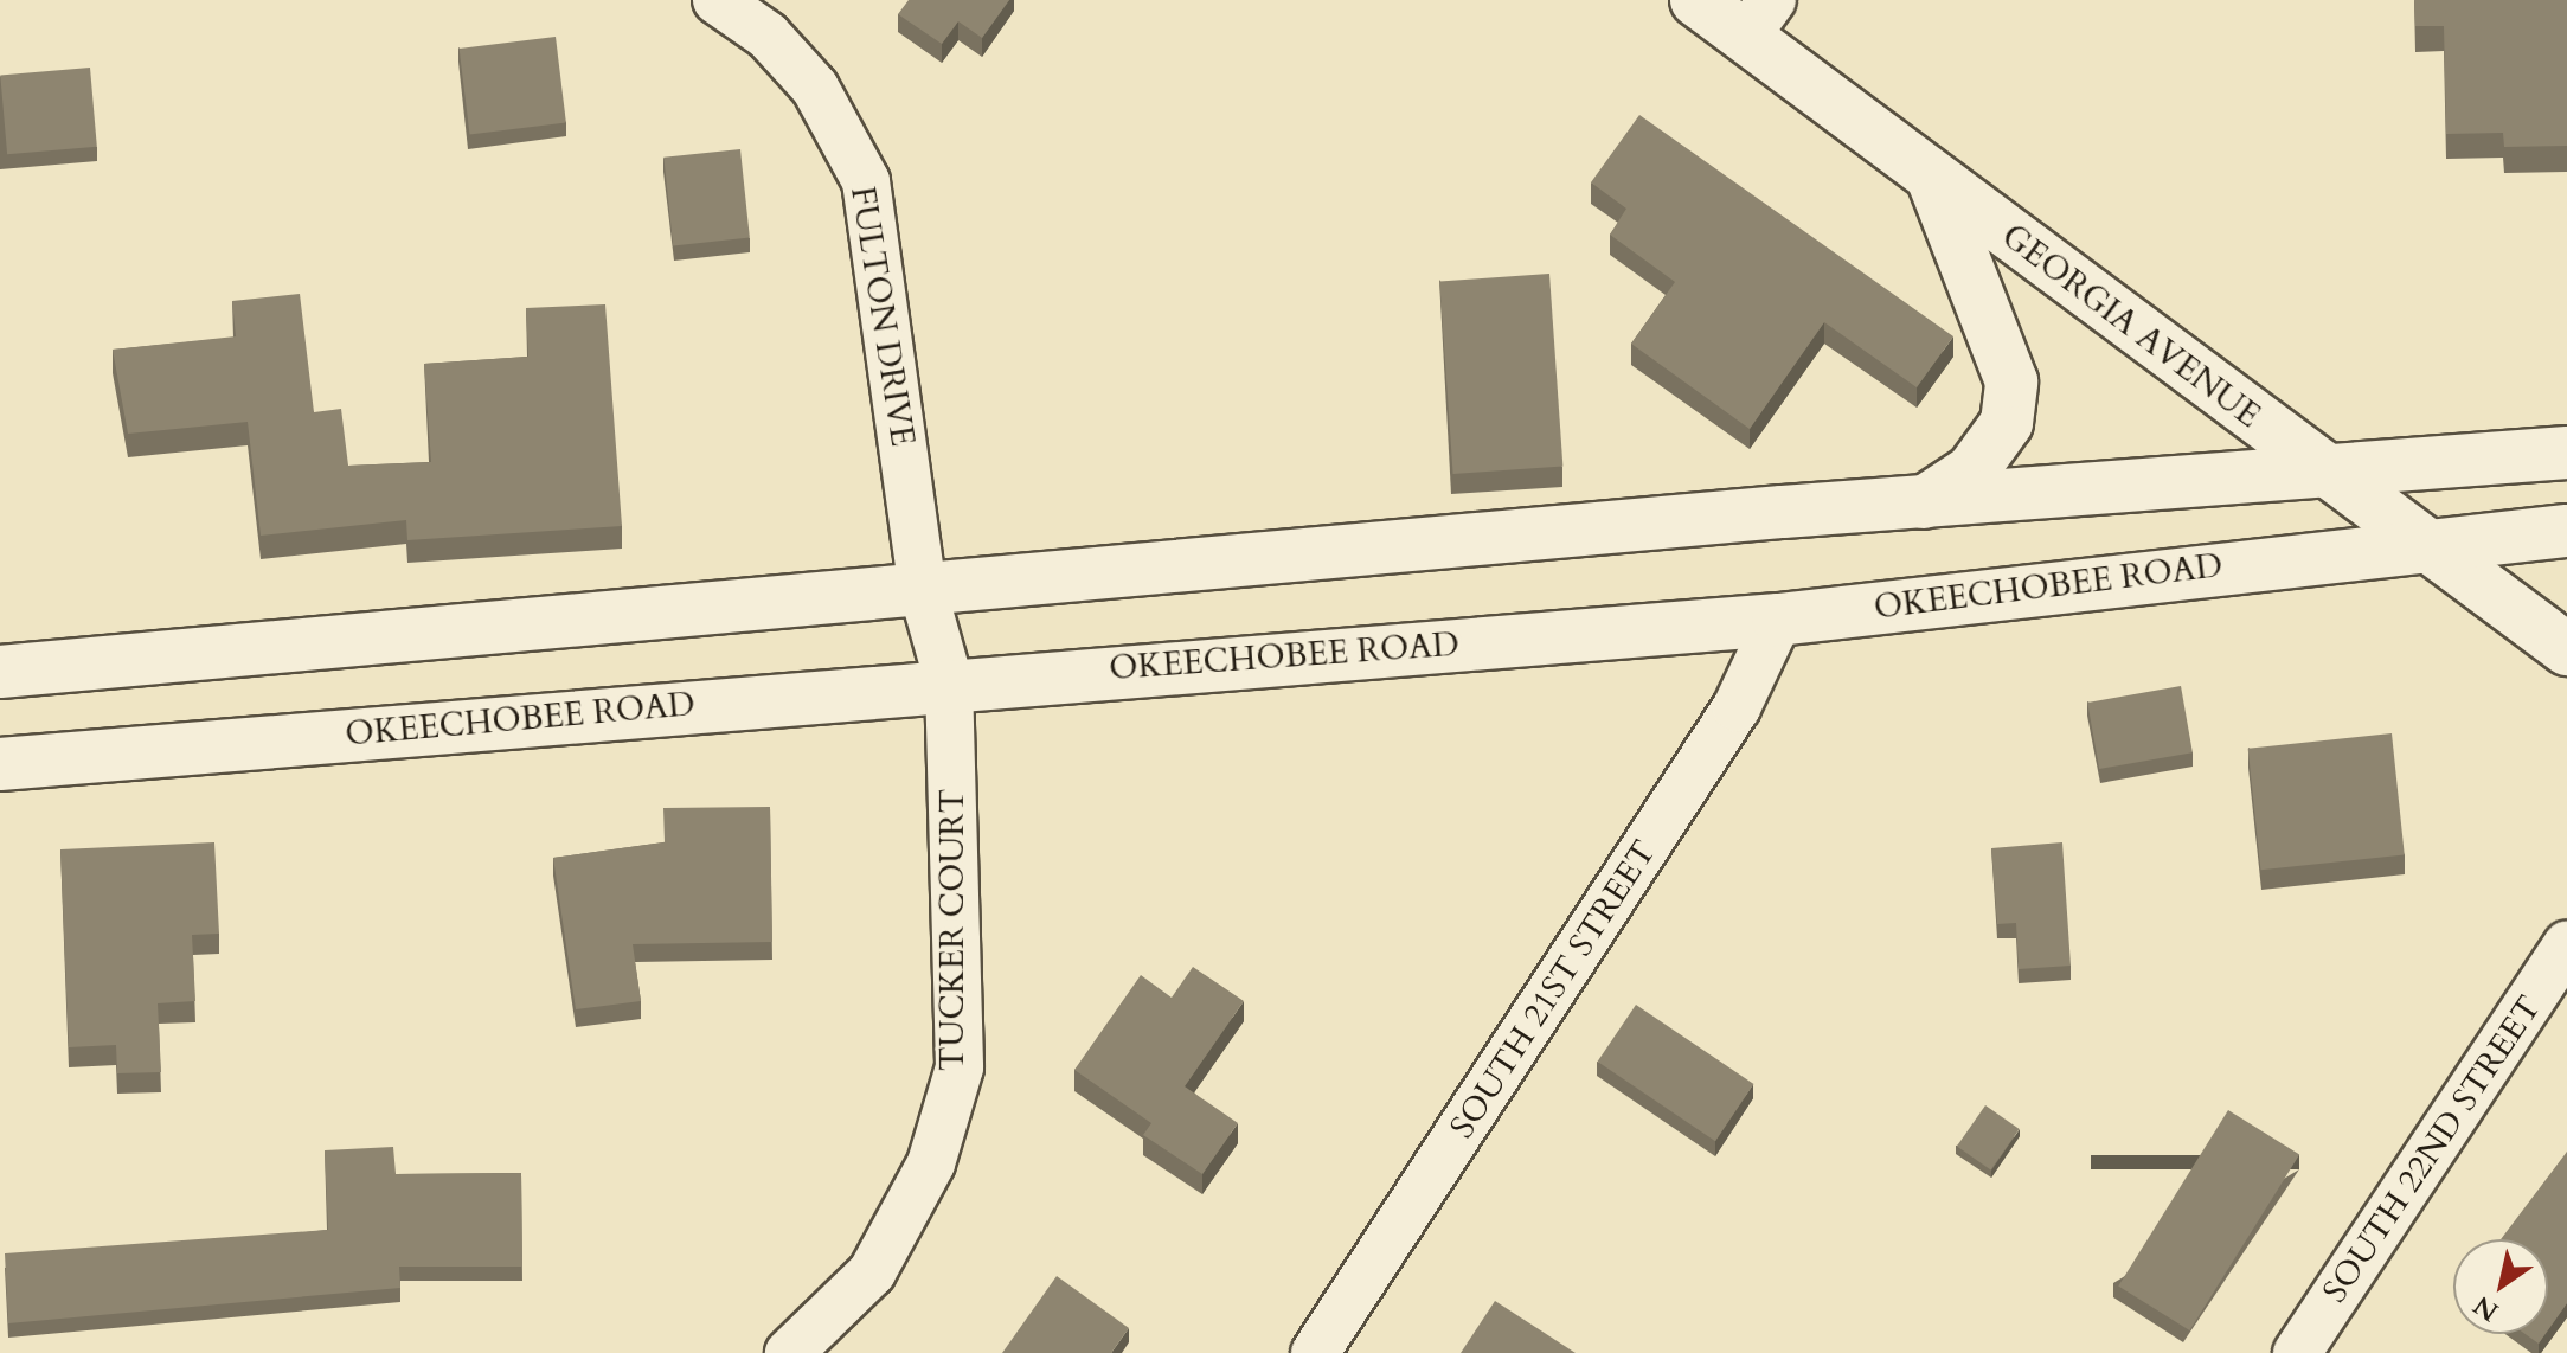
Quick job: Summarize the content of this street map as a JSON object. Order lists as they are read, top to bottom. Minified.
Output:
{"streets":{"main road":["GEORGIA AVENUE","OKEECHOBEE ROAD"],"street":["FULTON DRIVE","TUCKER COURT","SOUTH 21ST STREET","SOUTH 22ND STREET"]},"crossings":[["FULTON DRIVE","OKEECHOBEE ROAD"],["FULTON DRIVE","TUCKER COURT"],["GEORGIA AVENUE","OKEECHOBEE ROAD"],["OKEECHOBEE ROAD","TUCKER COURT"],["OKEECHOBEE ROAD","SOUTH 21ST STREET"]],"north":"bottom left"}
